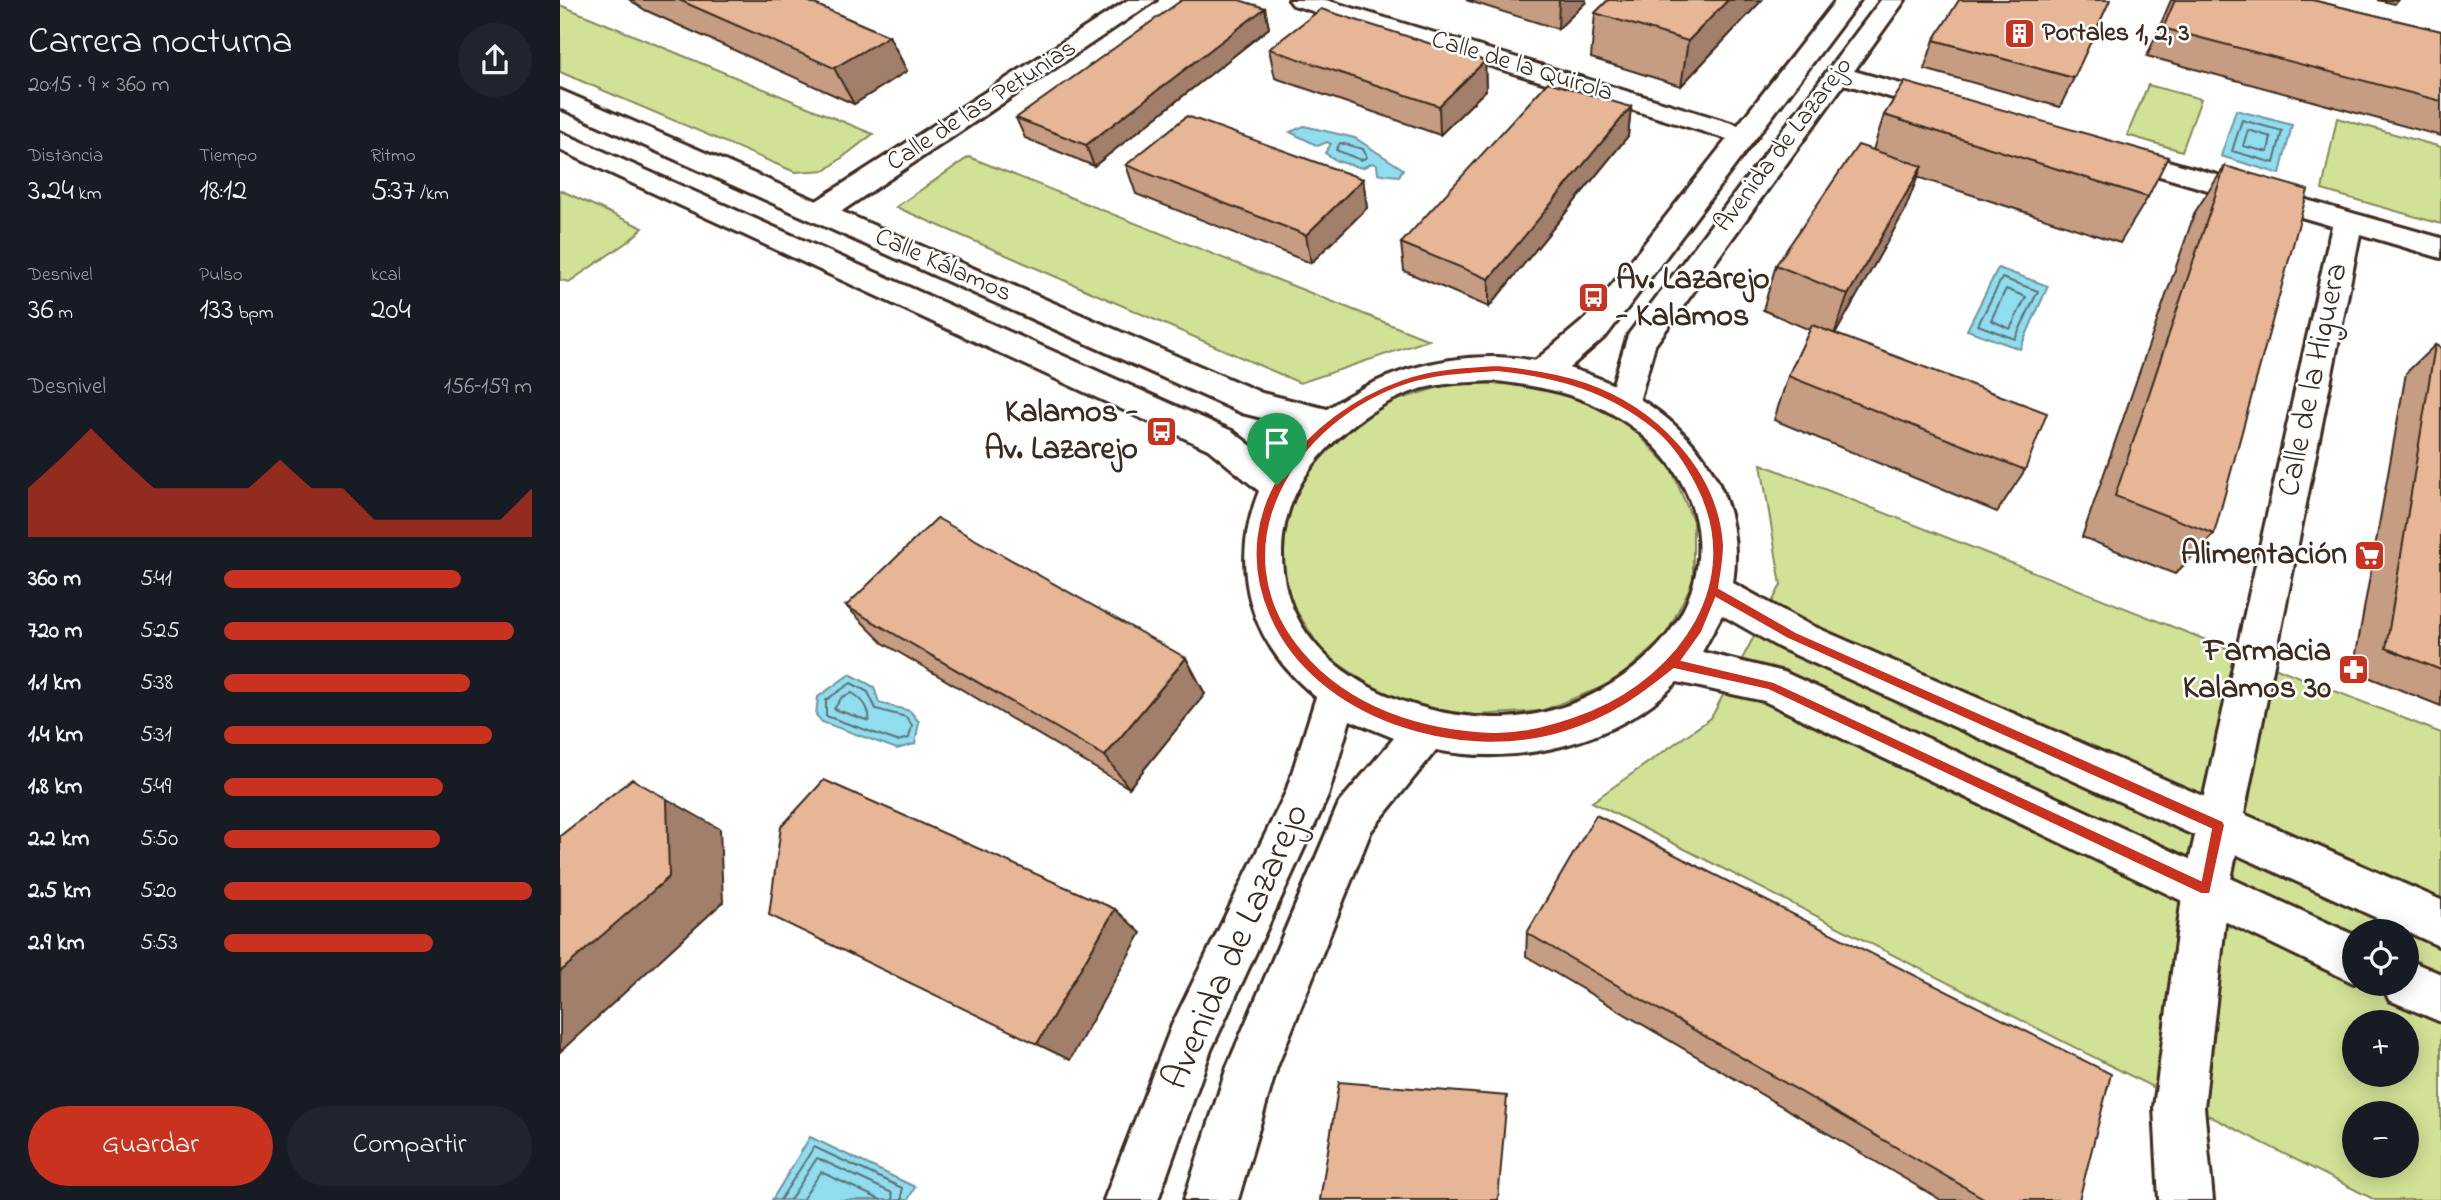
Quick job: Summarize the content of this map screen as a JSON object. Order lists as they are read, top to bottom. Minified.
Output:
{"streets":{"street":["Calle de la Quirola","Calle de las Petunias","Avenida de Lazarejo","Calle Kálamos","Calle de la Higuera"]},"crossings":[["Calle de la Quirola","Avenida de Lazarejo"],["Calle de las Petunias","Calle Kálamos"]],"places":{"building":["Portales 1, 2, 3"],"bus stop":["Av. Lazarejo - Kalamos","Kalamos - Av. Lazarejo"],"supermarket":["Alimentación"],"pharmacy":["Farmacia Kalamos 30"]},"page":{"heading":["Carrera nocturna","20:15 · 9 × 360 m"],"stats":[["Distancia","3.24 km"],["Tiempo","18:12"],["Ritmo","5:37 /km"],["Desnivel","36 m"],["Pulso","133 bpm"],["kcal","204"]],"chart":["Desnivel","156–159 m"],"list":[{"name":"360 m","note":"5:41"},{"name":"720 m","note":"5:25"},{"name":"1.1 km","note":"5:38"},{"name":"1.4 km","note":"5:31"},{"name":"1.8 km","note":"5:49"},{"name":"2.2 km","note":"5:50"},{"name":"2.5 km","note":"5:20"},{"name":"2.9 km","note":"5:53"}],"map_buttons":["+","−"],"buttons":["Guardar","Compartir"]}}
